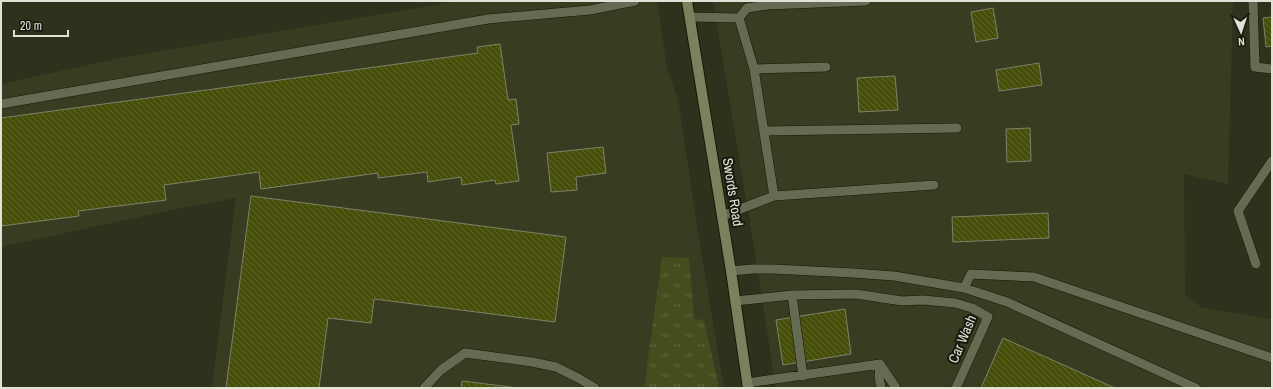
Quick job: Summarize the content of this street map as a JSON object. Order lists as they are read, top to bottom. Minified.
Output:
{"streets":{"main road":["Swords Road"],"lane":["Car Wash"]},"scale_bar":"20 m","north":"bottom"}
